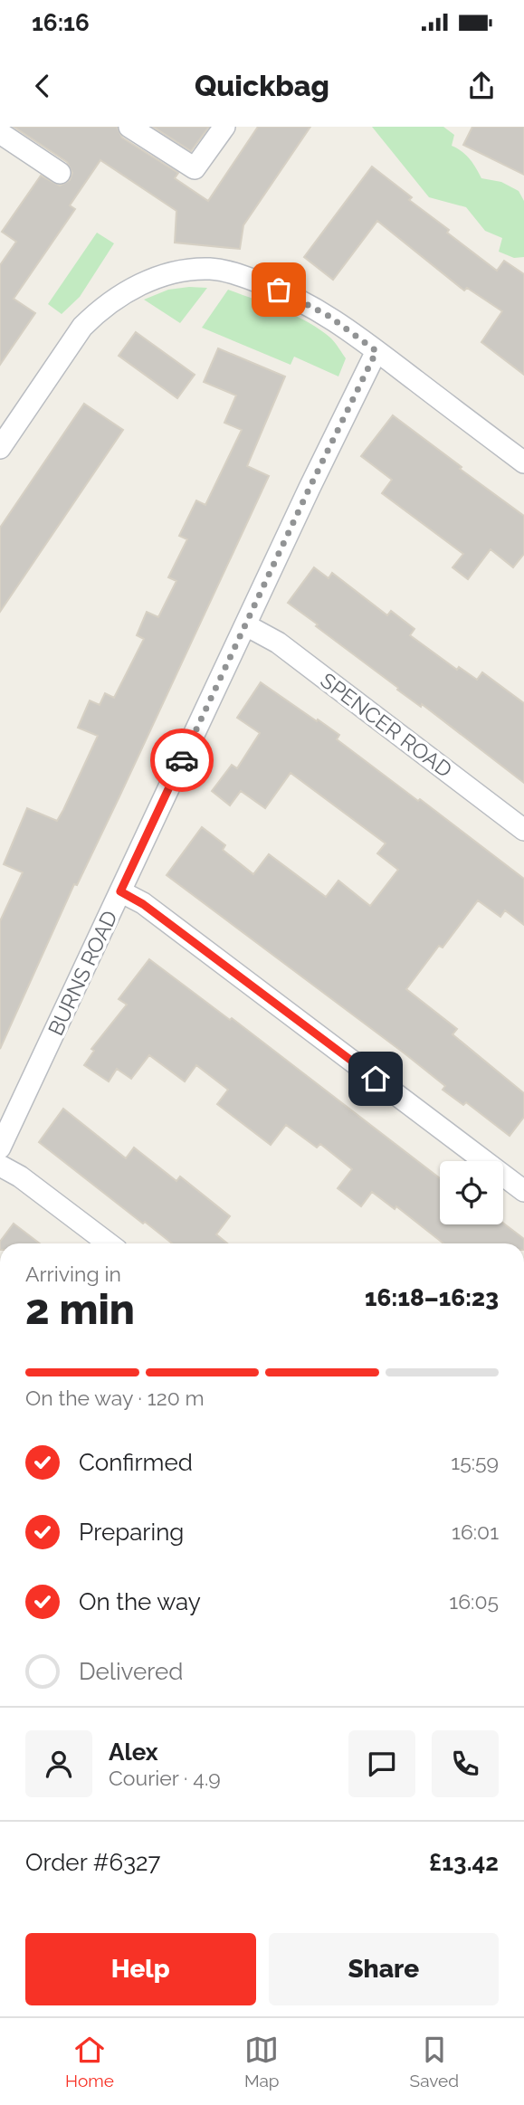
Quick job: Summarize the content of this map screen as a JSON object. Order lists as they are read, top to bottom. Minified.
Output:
{"streets":{"street":["SPENCER ROAD","BURNS ROAD"]},"crossings":[["SPENCER ROAD","BURNS ROAD"]],"page":{"status":"16:16","header":"Quickbag","heading":["2 min","Arriving in","16:18–16:23"],"panel":["Alex","Courier · 4.9","Order #6327","£13.42"],"bar":"On the way · 120 m","list":[["Confirmed","15:59"],["Preparing","16:01"],["On the way","16:05"],"Delivered"],"buttons":["Help","Share"],"tabs":["Home","Map","Saved"]}}
